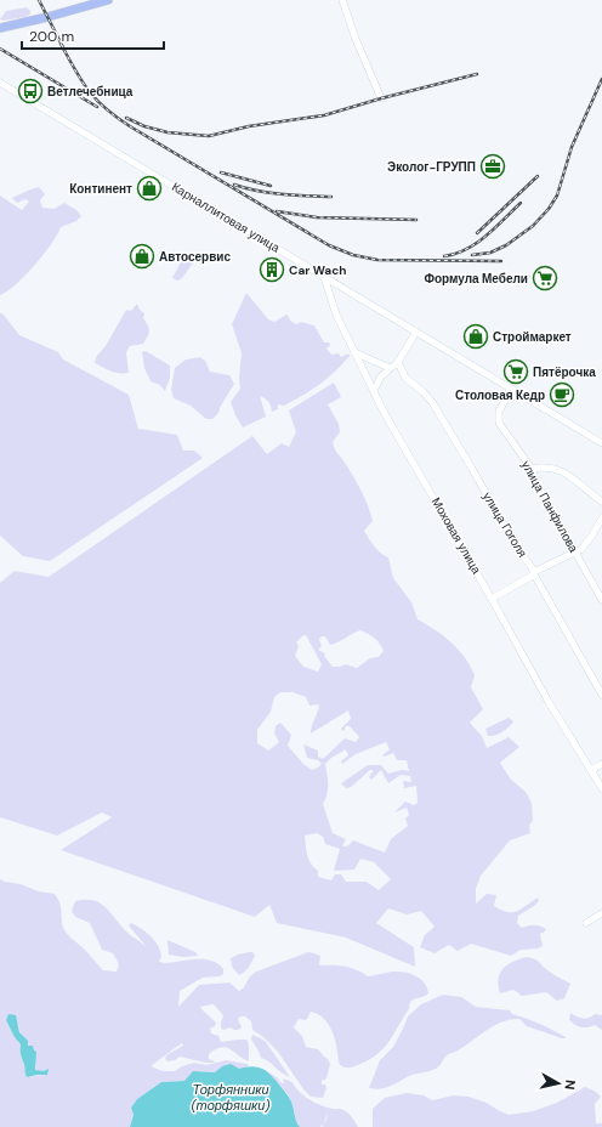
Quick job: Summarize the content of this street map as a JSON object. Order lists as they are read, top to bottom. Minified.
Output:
{"streets":{"street":["Карналлитовая улица","улица Панфилова","улица Гоголя","Моховая улица"]},"crossings":[["Карналлитовая улица","улица Панфилова"],["Карналлитовая улица","Моховая улица"]],"water":["Торфянники (торфяшки)"],"places":{"bus stop":["Ветлечебница"],"office":["Эколог-ГРУПП"],"shop":["Континент","Автосервис","Строймаркет"],"building":["Car Wach"],"supermarket":["Формула Мебели","Пятёрочка"],"cafe":["Столовая Кедр"]},"scale_bar":"200 m","north":"right"}
